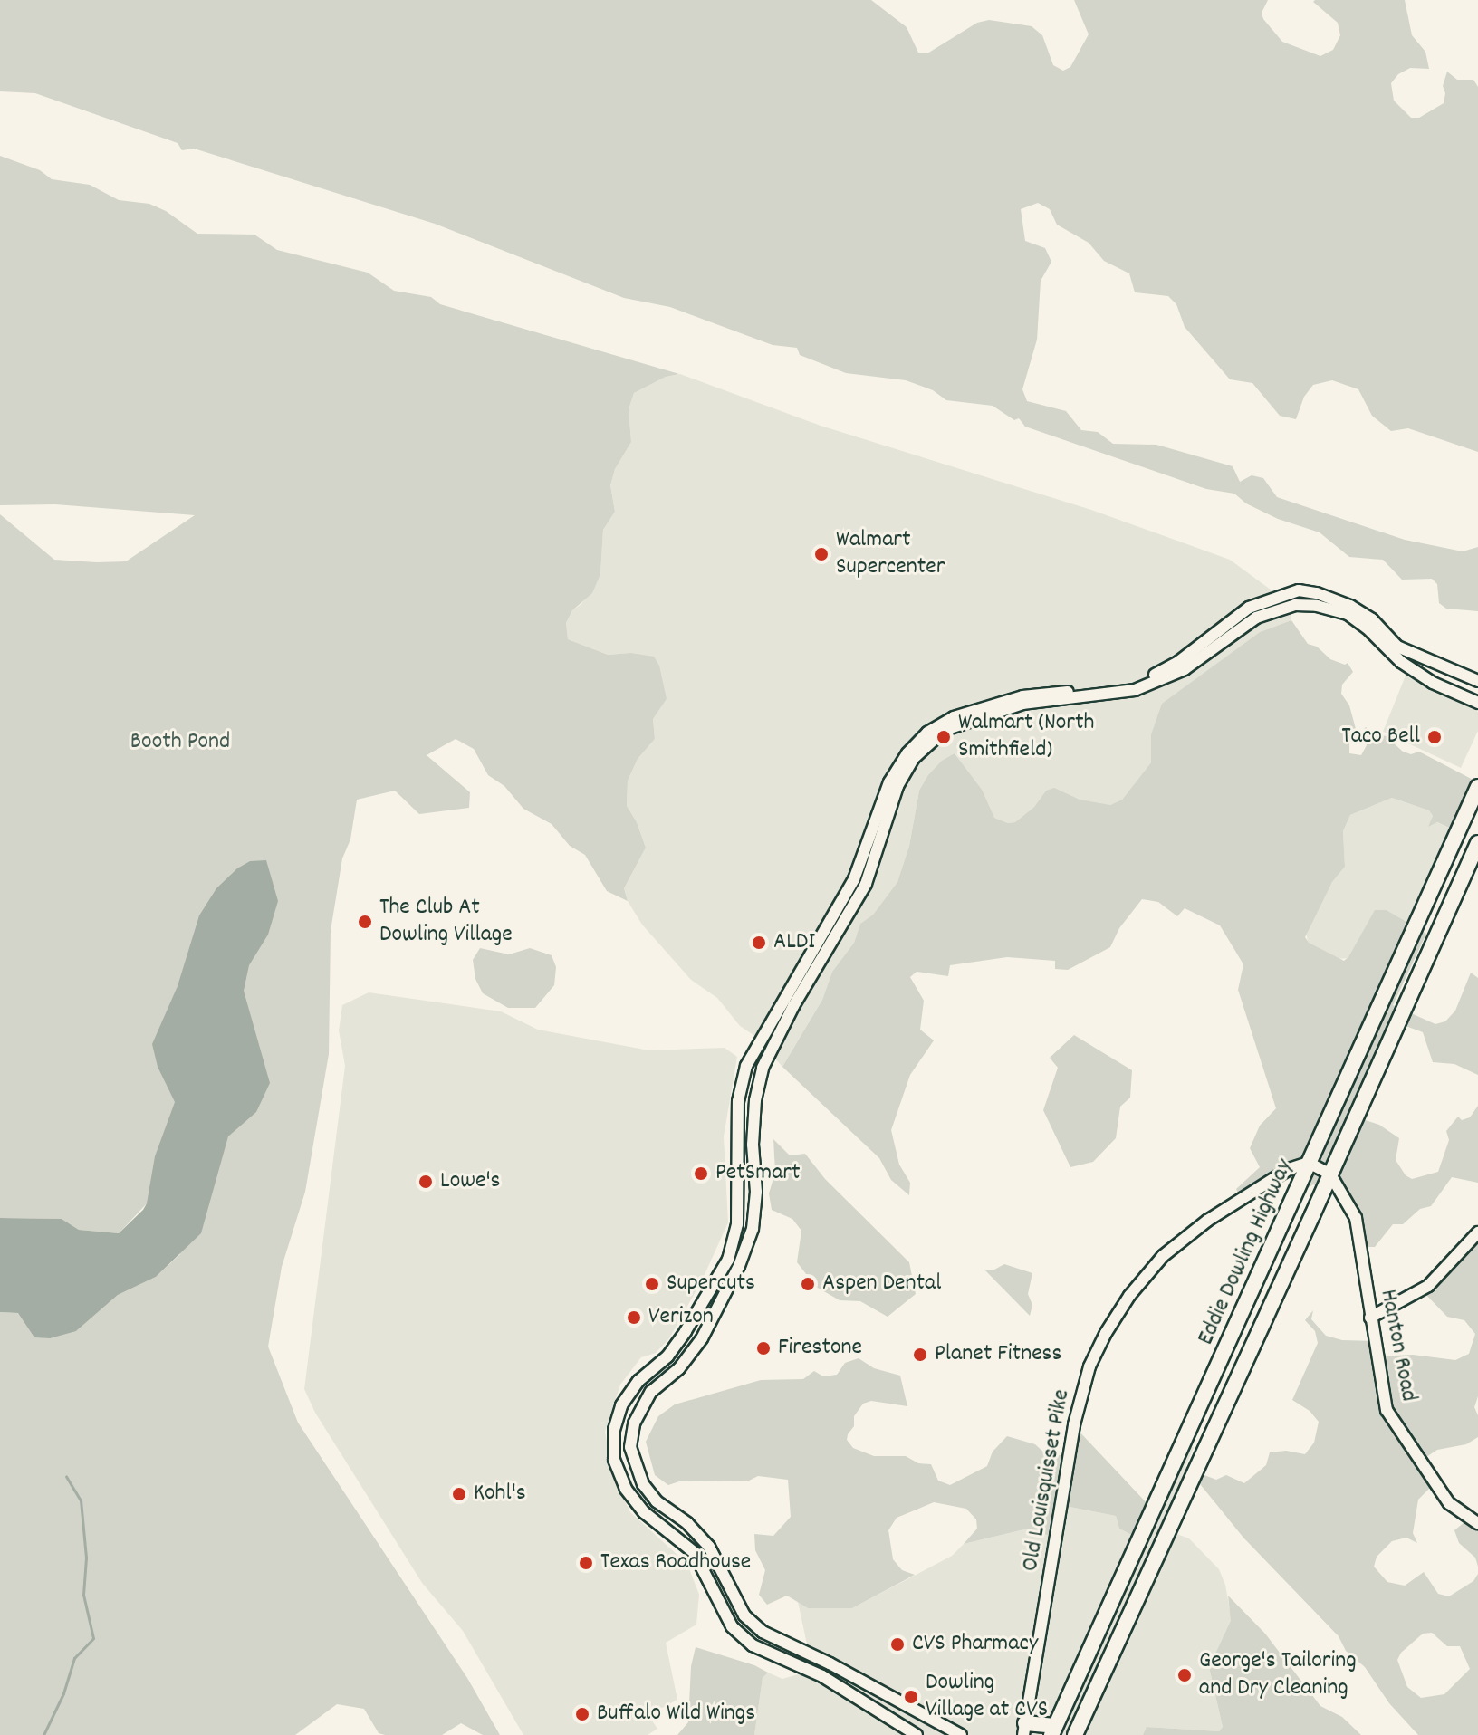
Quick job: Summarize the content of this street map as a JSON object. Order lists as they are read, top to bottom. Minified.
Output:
{"streets":{"main road":["Eddie Dowling Highway"],"street":["Hanton Road","Old Louisquisset Pike"]},"crossings":[["Eddie Dowling Highway","Hanton Road"],["Eddie Dowling Highway","Old Louisquisset Pike"]],"parks":["Booth Pond"],"places":["Walmart Supercenter","Walmart (North Smithfield)","Taco Bell","The Club At Dowling Village","ALDI","PetSmart","Lowe's","Supercuts","Aspen Dental","Verizon","Firestone","Planet Fitness","Kohl's","Texas Roadhouse","CVS Pharmacy","George's Tailoring and Dry Cleaning","Dowling Village at CVS","Buffalo Wild Wings"]}
